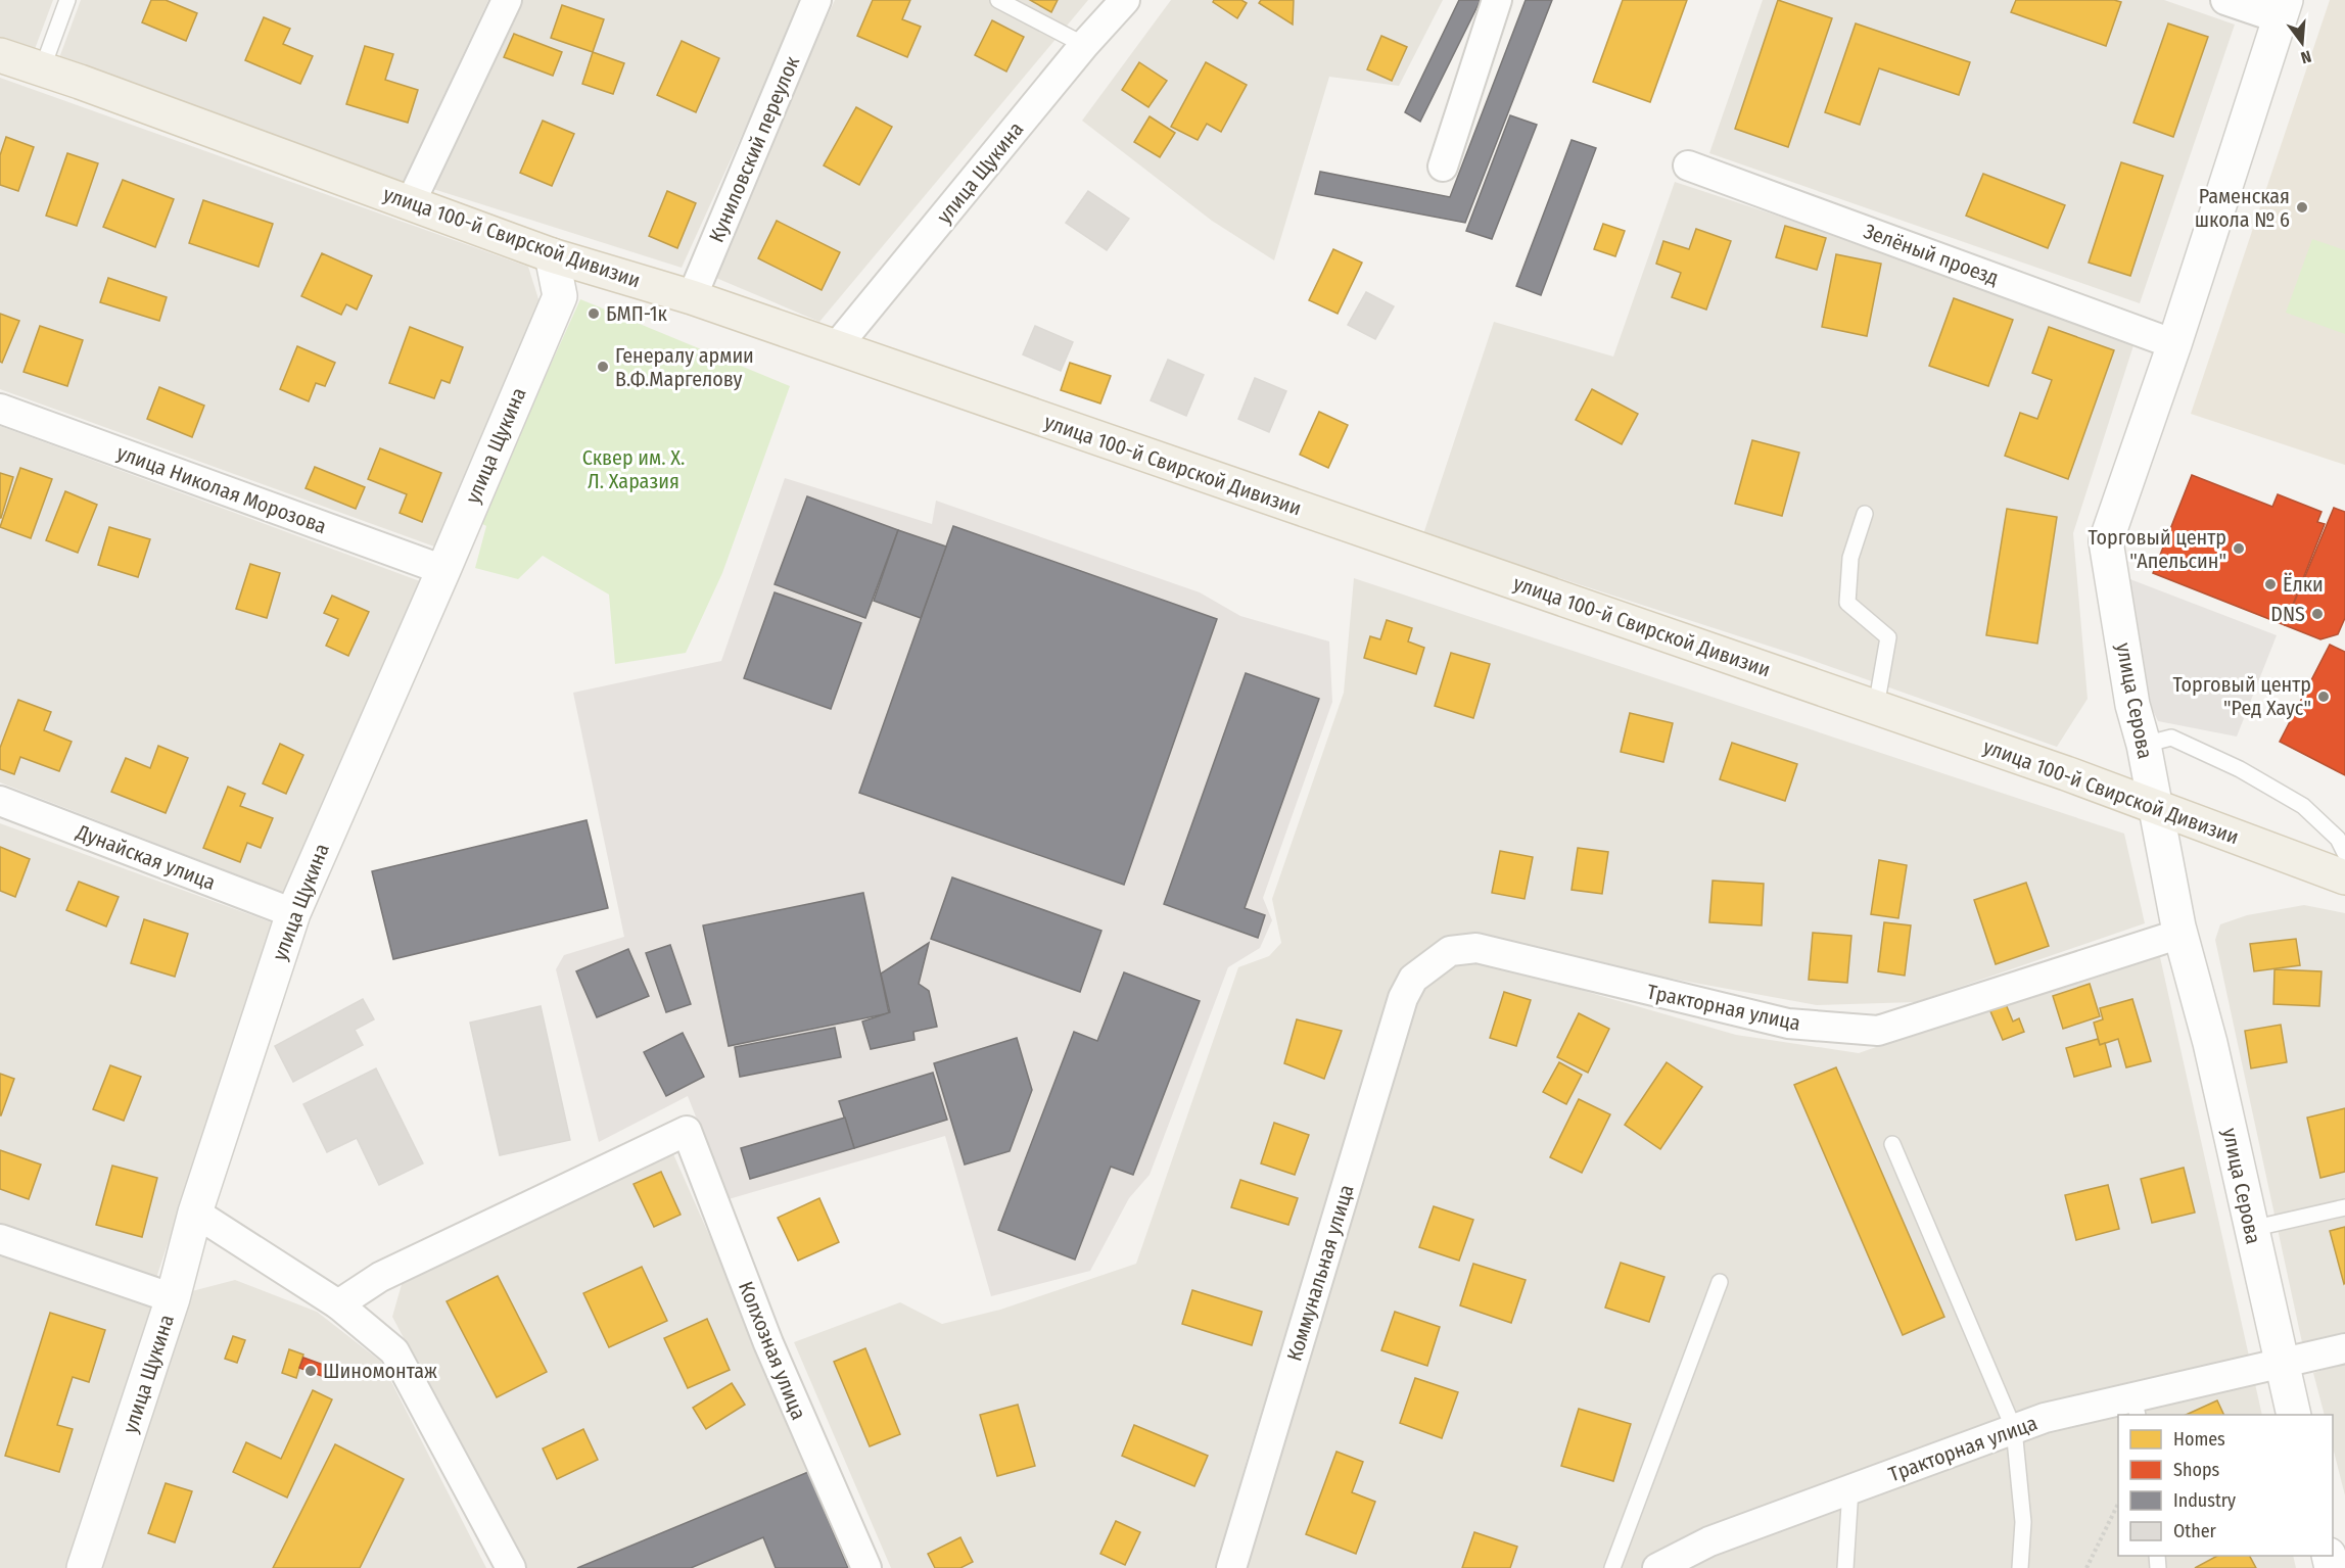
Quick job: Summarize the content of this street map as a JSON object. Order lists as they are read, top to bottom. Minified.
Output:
{"streets":{"main road":["улица 100-й Свирской Дивизии"],"street":["Куниловский переулок","улица Щукина","Зелёный проезд","улица Николая Морозова","улица Серова","Дунайская улица","Тракторная улица","Коммунальная улица","Колхозная улица"]},"crossings":[["Куниловский переулок","улица 100-й Свирской Дивизии"],["улица Щукина","улица 100-й Свирской Дивизии"],["улица Щукина","улица Николая Морозова"],["улица Щукина","Дунайская улица"],["улица 100-й Свирской Дивизии","улица Серова"],["Зелёный проезд","улица Серова"],["улица Серова","Тракторная улица"],["Тракторная улица","Коммунальная улица"]],"parks":["Сквер им. Х. Л. Харазия"],"places":["Раменская школа № 6","БМП-1к","Генералу армии В.Ф.Маргелову","Торговый центр \"Апельсин\"","Ёлки","DNS","Торговый центр \"Ред Хаус\"","Шиномонтаж"],"legend":["Homes","Shops","Industry","Other"],"north":"bottom"}
